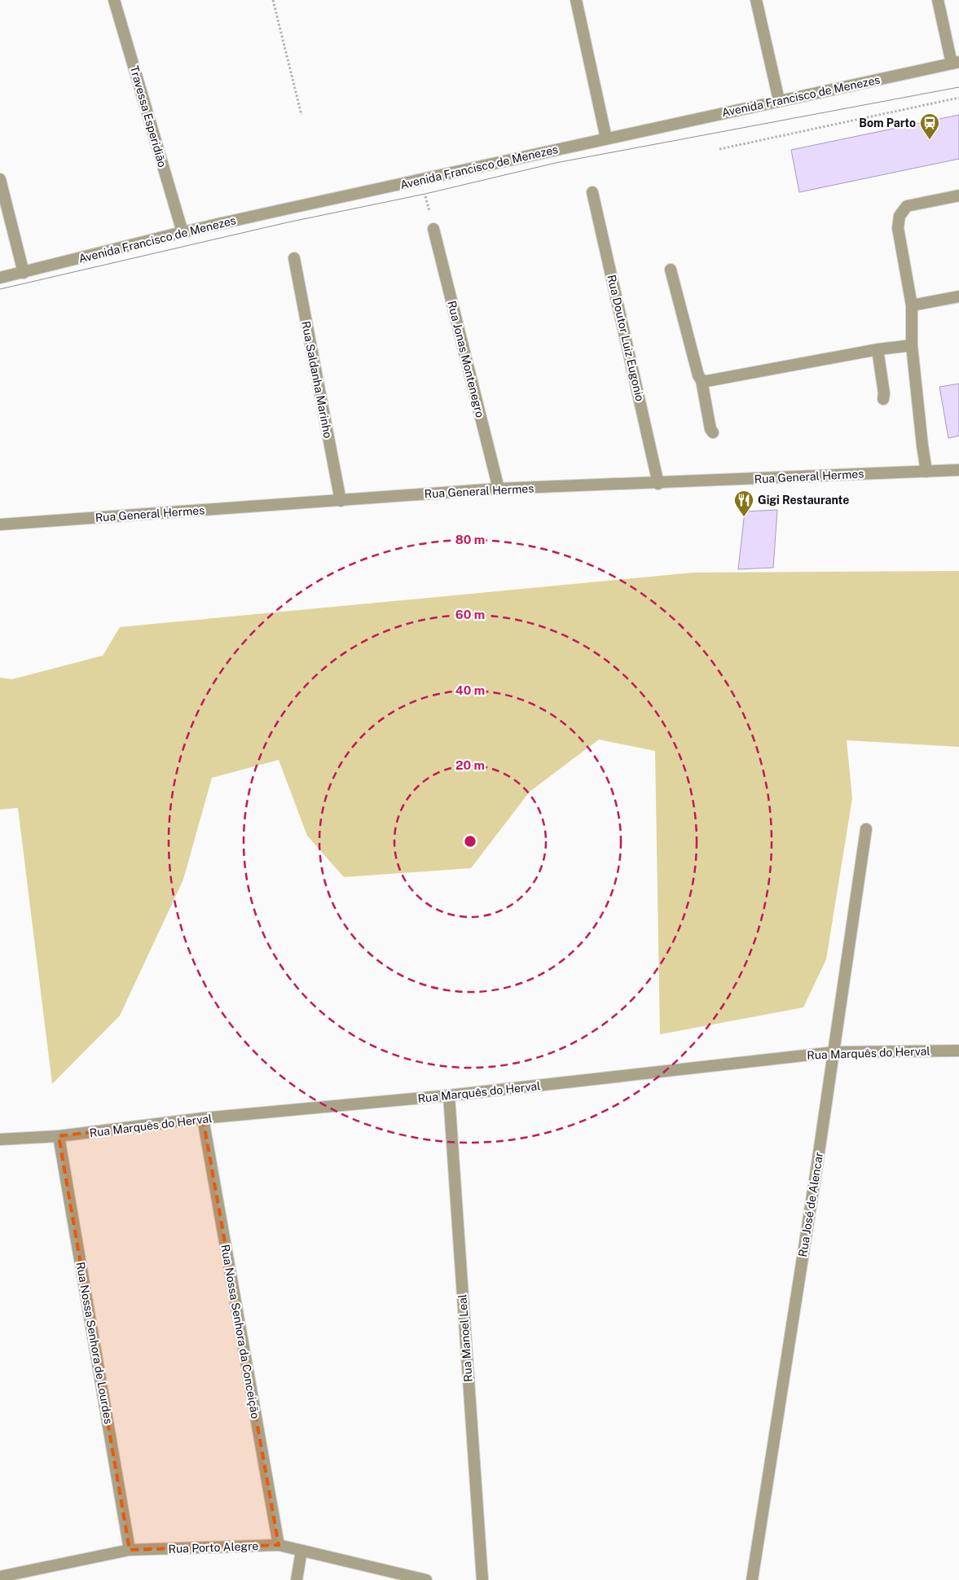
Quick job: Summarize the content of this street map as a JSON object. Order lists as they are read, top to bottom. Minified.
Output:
{"streets":{"street":["Avenida Francisco de Menezes","Travessa Esperidião","Rua Doutor Luiz Eugonio","Rua Jonas Montenegro","Rua Saldanha Marinho","Rua General Hermes","Rua Marquês do Herval","Rua José de Alencar","Rua Nossa Senhora da Conceição","Rua Manoel Leal","Rua Nossa Senhora de Lourdes","Rua Porto Alegre"]},"crossings":[["Avenida Francisco de Menezes","Travessa Esperidião"],["Rua Doutor Luiz Eugonio","Rua General Hermes"],["Rua Jonas Montenegro","Rua General Hermes"],["Rua Saldanha Marinho","Rua General Hermes"],["Rua Marquês do Herval","Rua José de Alencar"],["Rua Marquês do Herval","Rua Nossa Senhora da Conceição"],["Rua Marquês do Herval","Rua Manoel Leal"],["Rua Marquês do Herval","Rua Nossa Senhora de Lourdes"],["Rua Nossa Senhora da Conceição","Rua Porto Alegre"],["Rua Nossa Senhora de Lourdes","Rua Porto Alegre"]],"places":{"station":["Bom Parto"],"restaurant":["Gigi Restaurante"]},"rings":["80 m","60 m","40 m","20 m"]}
